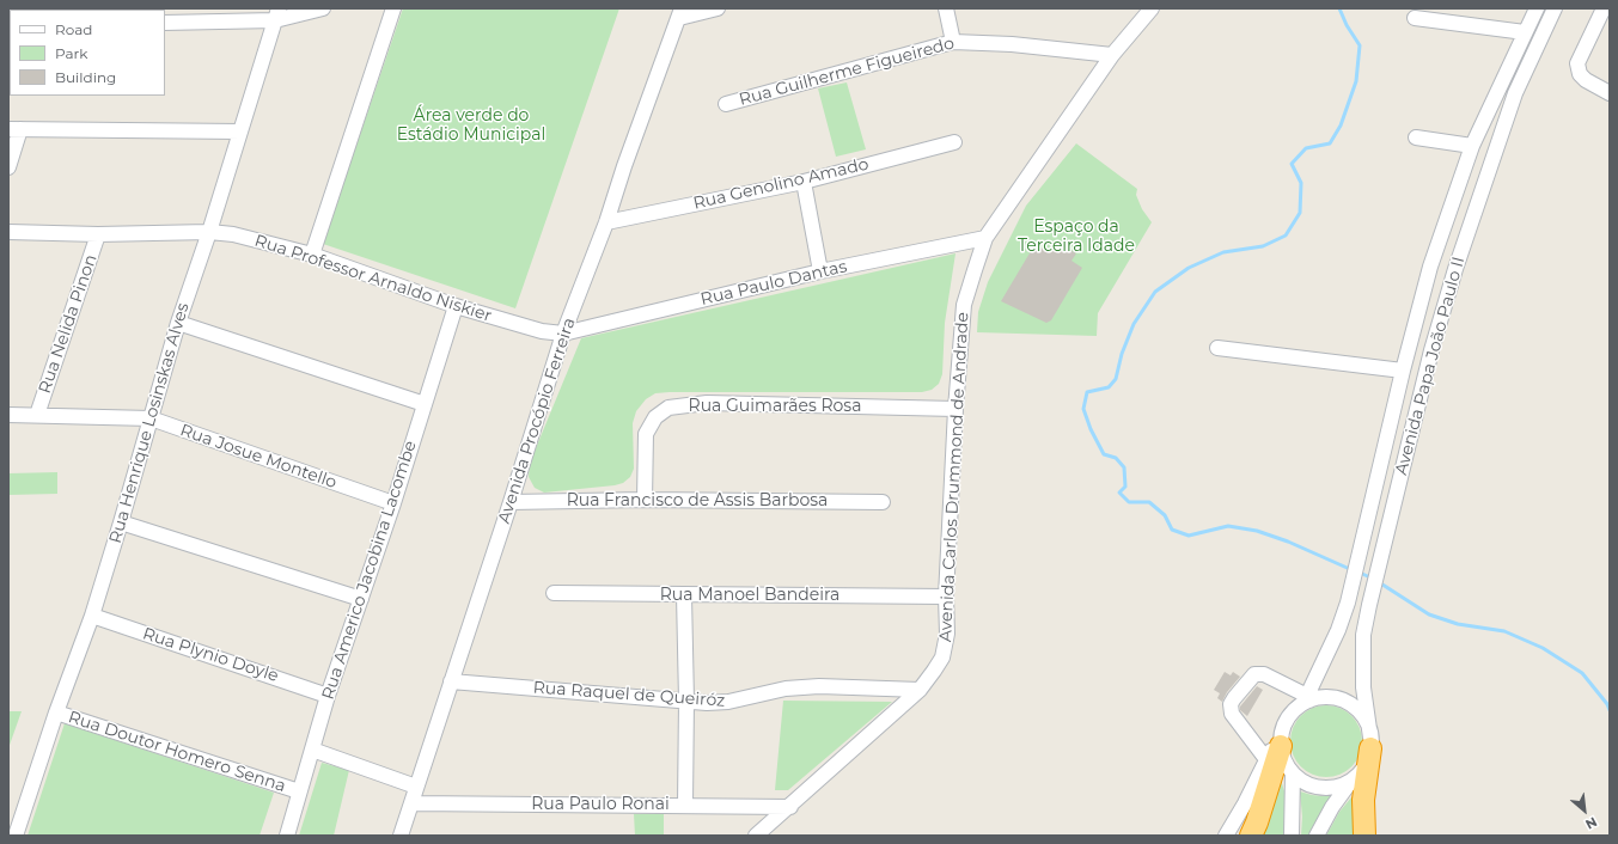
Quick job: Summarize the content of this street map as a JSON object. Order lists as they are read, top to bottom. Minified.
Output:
{"streets":{"street":["Rua Guilherme Figueiredo","Rua Genolino Amado","Rua Professor Arnaldo Niskier","Rua Paulo Dantas","Rua Nelida Pinon","Avenida Papa João Paulo II","Rua Guimarães Rosa","Avenida Procópio Ferreira","Rua Henrique Losinskas Alves","Rua Josue Montello","Avenida Carlos Drummond de Andrade","Rua Francisco de Assis Barbosa","Rua Americo Jacobina Lacombe","Rua Manoel Bandeira","Rua Plynio Doyle","Rua Raquel de Queiróz","Rua Doutor Homero Senna","Rua Paulo Ronai"]},"crossings":[["Rua Guilherme Figueiredo","Avenida Carlos Drummond de Andrade"],["Rua Genolino Amado","Avenida Procópio Ferreira"],["Rua Professor Arnaldo Niskier","Rua Paulo Dantas"],["Rua Professor Arnaldo Niskier","Rua Nelida Pinon"],["Rua Professor Arnaldo Niskier","Avenida Procópio Ferreira"],["Rua Professor Arnaldo Niskier","Rua Henrique Losinskas Alves"],["Rua Professor Arnaldo Niskier","Rua Americo Jacobina Lacombe"],["Rua Paulo Dantas","Avenida Procópio Ferreira"],["Rua Paulo Dantas","Avenida Carlos Drummond de Andrade"],["Rua Nelida Pinon","Rua Josue Montello"],["Rua Guimarães Rosa","Avenida Carlos Drummond de Andrade"],["Rua Guimarães Rosa","Rua Francisco de Assis Barbosa"],["Avenida Procópio Ferreira","Rua Francisco de Assis Barbosa"],["Avenida Procópio Ferreira","Rua Raquel de Queiróz"],["Avenida Procópio Ferreira","Rua Paulo Ronai"],["Rua Henrique Losinskas Alves","Rua Josue Montello"],["Rua Henrique Losinskas Alves","Rua Plynio Doyle"],["Rua Henrique Losinskas Alves","Rua Doutor Homero Senna"],["Rua Josue Montello","Rua Americo Jacobina Lacombe"],["Avenida Carlos Drummond de Andrade","Rua Manoel Bandeira"],["Avenida Carlos Drummond de Andrade","Rua Raquel de Queiróz"],["Avenida Carlos Drummond de Andrade","Rua Paulo Ronai"],["Rua Americo Jacobina Lacombe","Rua Plynio Doyle"],["Rua Americo Jacobina Lacombe","Rua Doutor Homero Senna"]],"parks":["Área verde do Estádio Municipal","Espaço da Terceira Idade"],"legend":["Road","Park","Building"],"north":"bottom right"}
